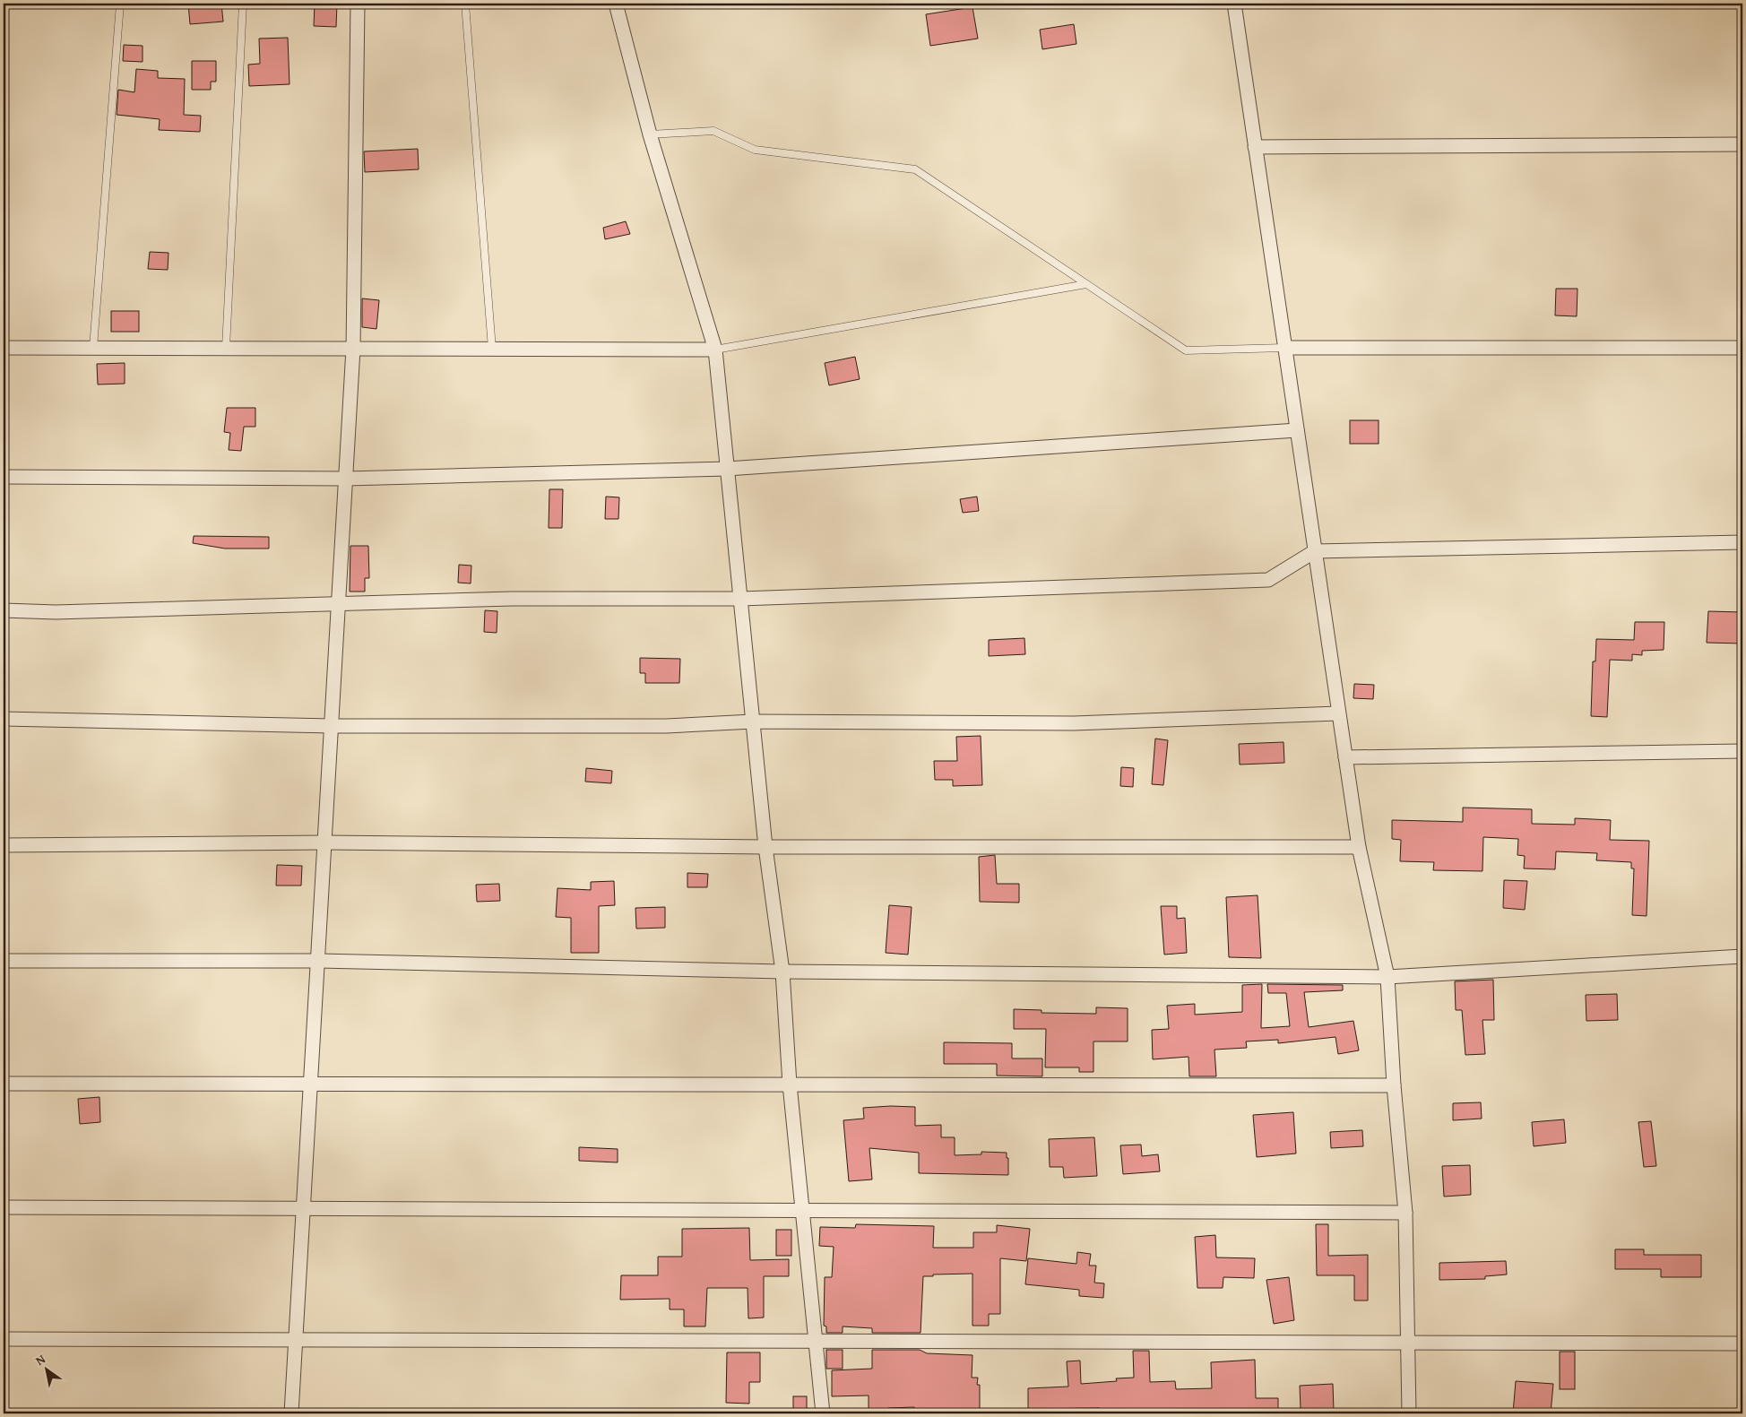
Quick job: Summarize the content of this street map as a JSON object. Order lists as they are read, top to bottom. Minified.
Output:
{"north":"top left"}
